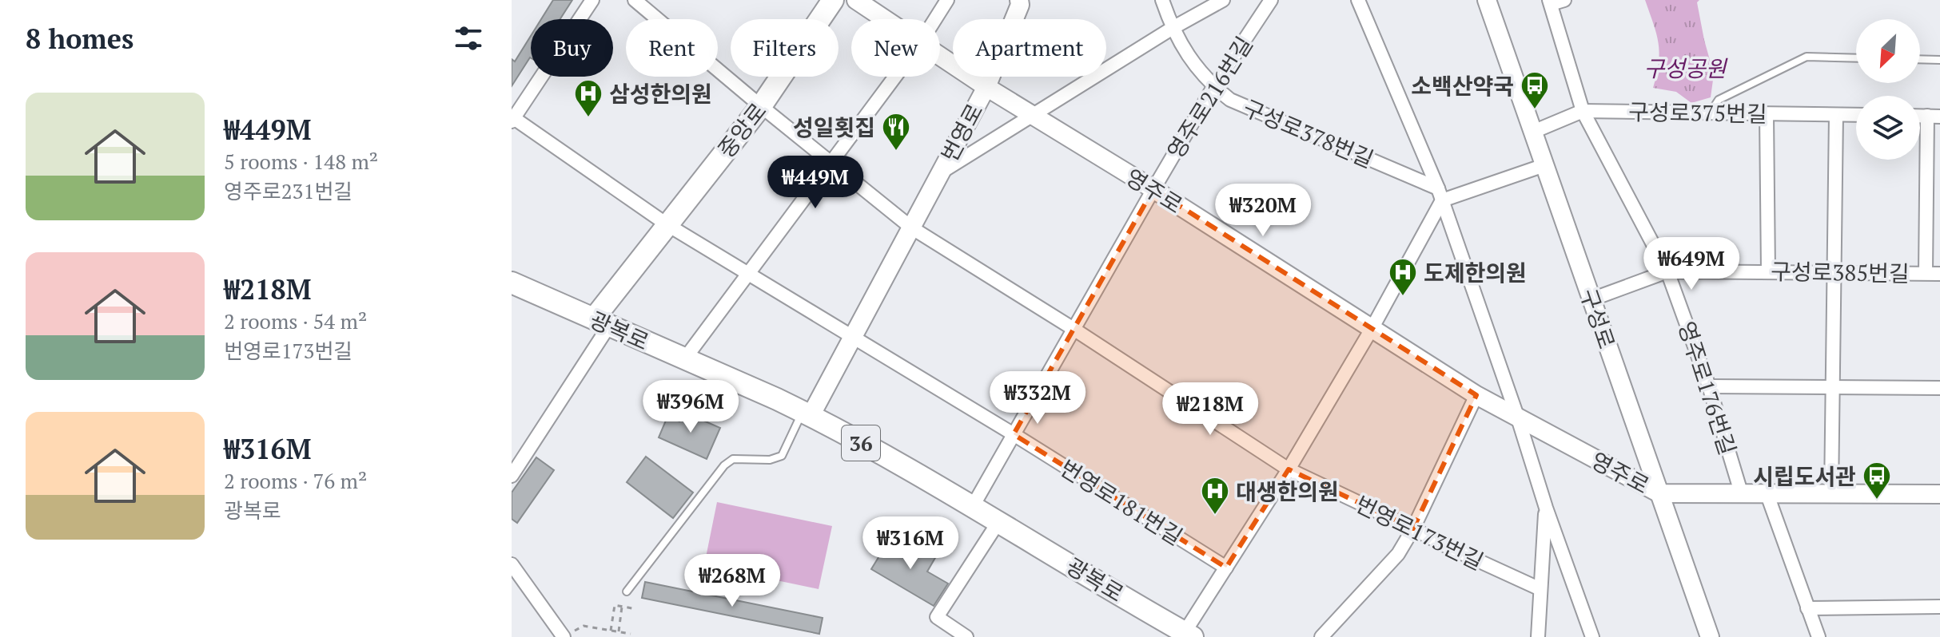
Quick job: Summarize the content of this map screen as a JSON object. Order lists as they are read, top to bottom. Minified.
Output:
{"streets":{"main road":["중앙로","광복로","36"],"street":["영주로216번길","구성로375번길","번영로","구성로378번길","영주로","구성로385번길","구성로","영주로176번길","번영로181번길","번영로173번길"]},"crossings":[["영주로216번길","구성로378번길"],["영주로216번길","영주로"],["영주로216번길","광복로"],["영주로216번길","번영로181번길"],["영주로216번길","번영로173번길"],["구성로375번길","구성로"],["구성로375번길","영주로176번길"],["중앙로","광복로"],["번영로","영주로"],["번영로","광복로"],["번영로","번영로181번길"],["번영로","번영로173번길"],["영주로","구성로"],["영주로","영주로176번길"],["구성로385번길","구성로"],["구성로385번길","영주로176번길"]],"parks":["구성공원"],"places":{"bus stop":["소백산약국","시립도서관"],"hospital":["삼성한의원","도제한의원","대생한의원"],"restaurant":["성일횟집"]},"north":"bottom left","page":{"heading":"8 homes","chip":["Buy","Rent","Filters","New","Apartment"],"list":[{"name":"₩449M","note":"5 rooms · 148 m² · 영주로231번길"},{"name":"₩218M","note":"2 rooms · 54 m² · 번영로173번길"},{"name":"₩316M","note":"2 rooms · 76 m² · 광복로"}],"price":["₩449M","₩320M","₩649M","₩332M","₩396M","₩218M","₩316M","₩268M"]}}
